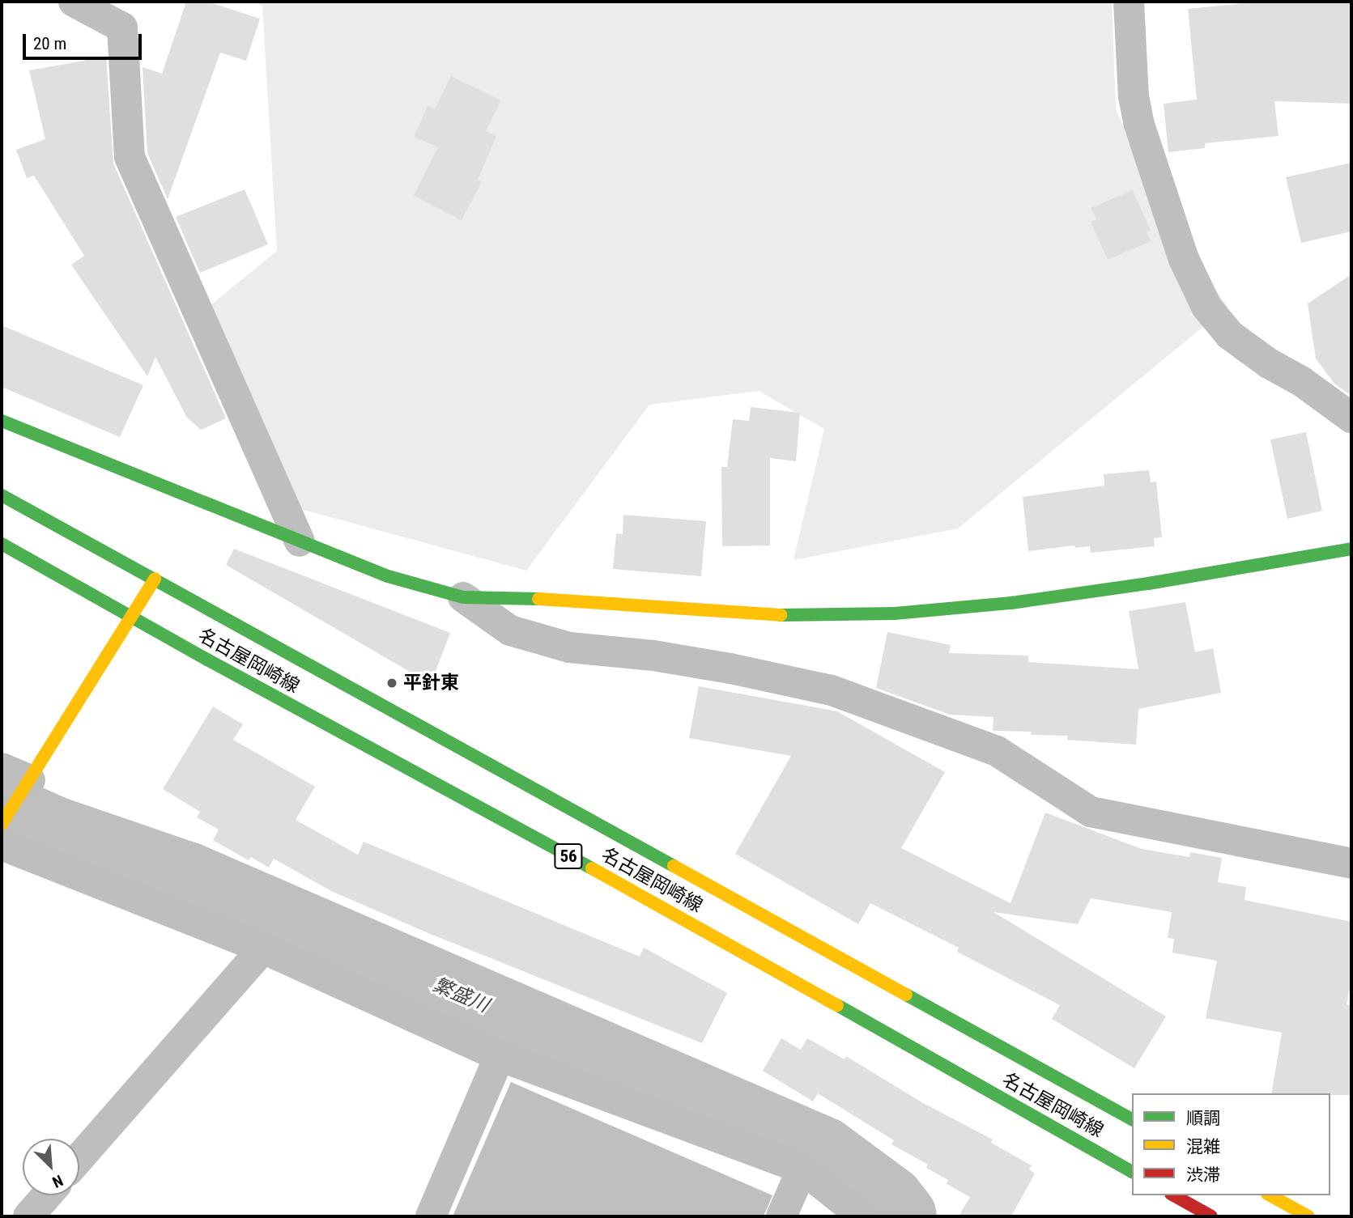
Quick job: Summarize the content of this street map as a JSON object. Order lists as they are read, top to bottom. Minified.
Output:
{"streets":{"main road":["名古屋岡崎線","56"]},"water":["繁盛川"],"places":["平針東"],"legend":["順調","混雑","渋滞"],"scale_bar":"20 m","north":"bottom right"}
